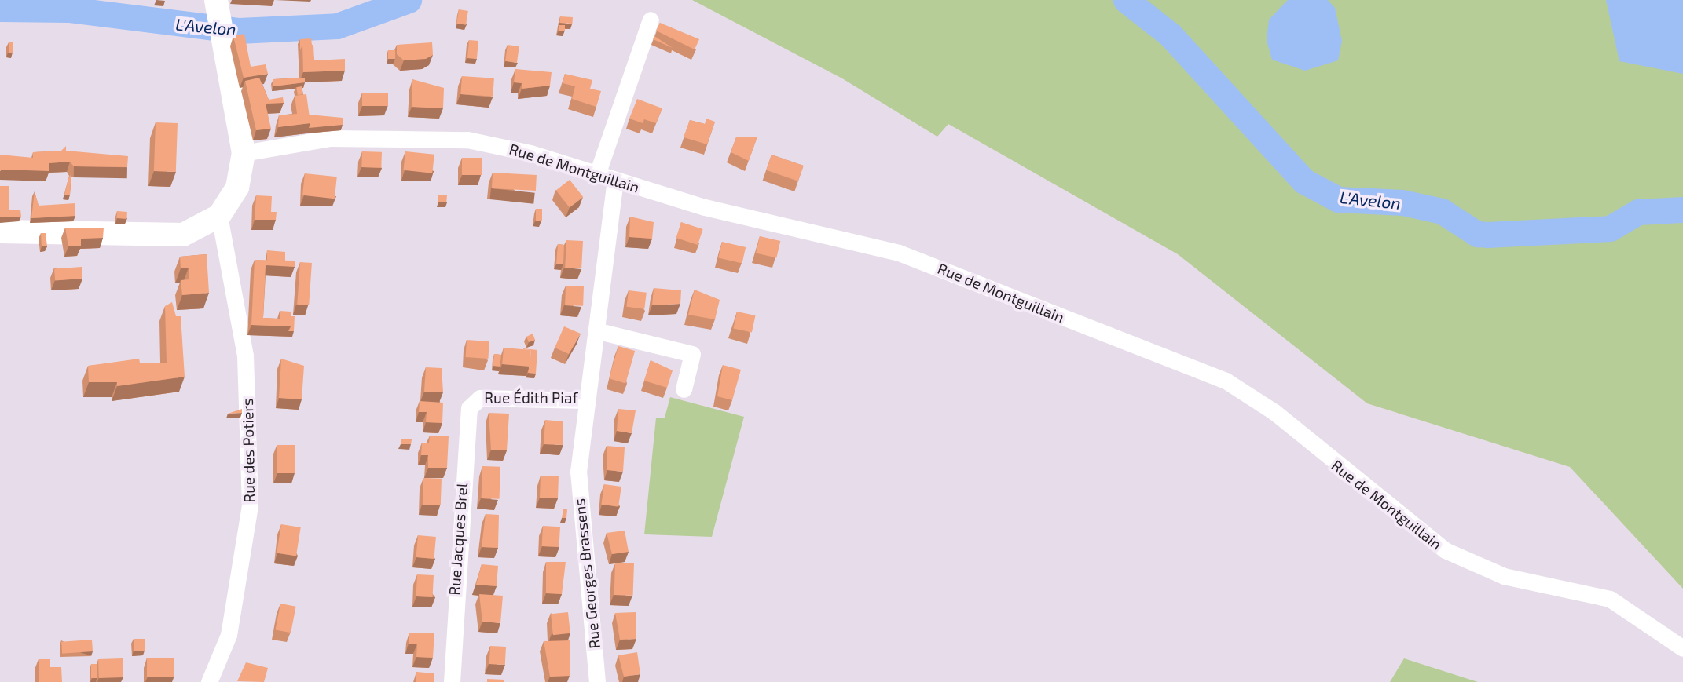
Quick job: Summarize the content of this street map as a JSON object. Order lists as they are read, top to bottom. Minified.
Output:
{"streets":{"street":["Rue de Montguillain","Rue Édith Piaf","Rue des Potiers","Rue Jacques Brel","Rue Georges Brassens"]},"crossings":[["Rue de Montguillain","Rue Édith Piaf"],["Rue Édith Piaf","Rue Jacques Brel"],["Rue Édith Piaf","Rue Georges Brassens"]],"water":["L'Avelon"]}
